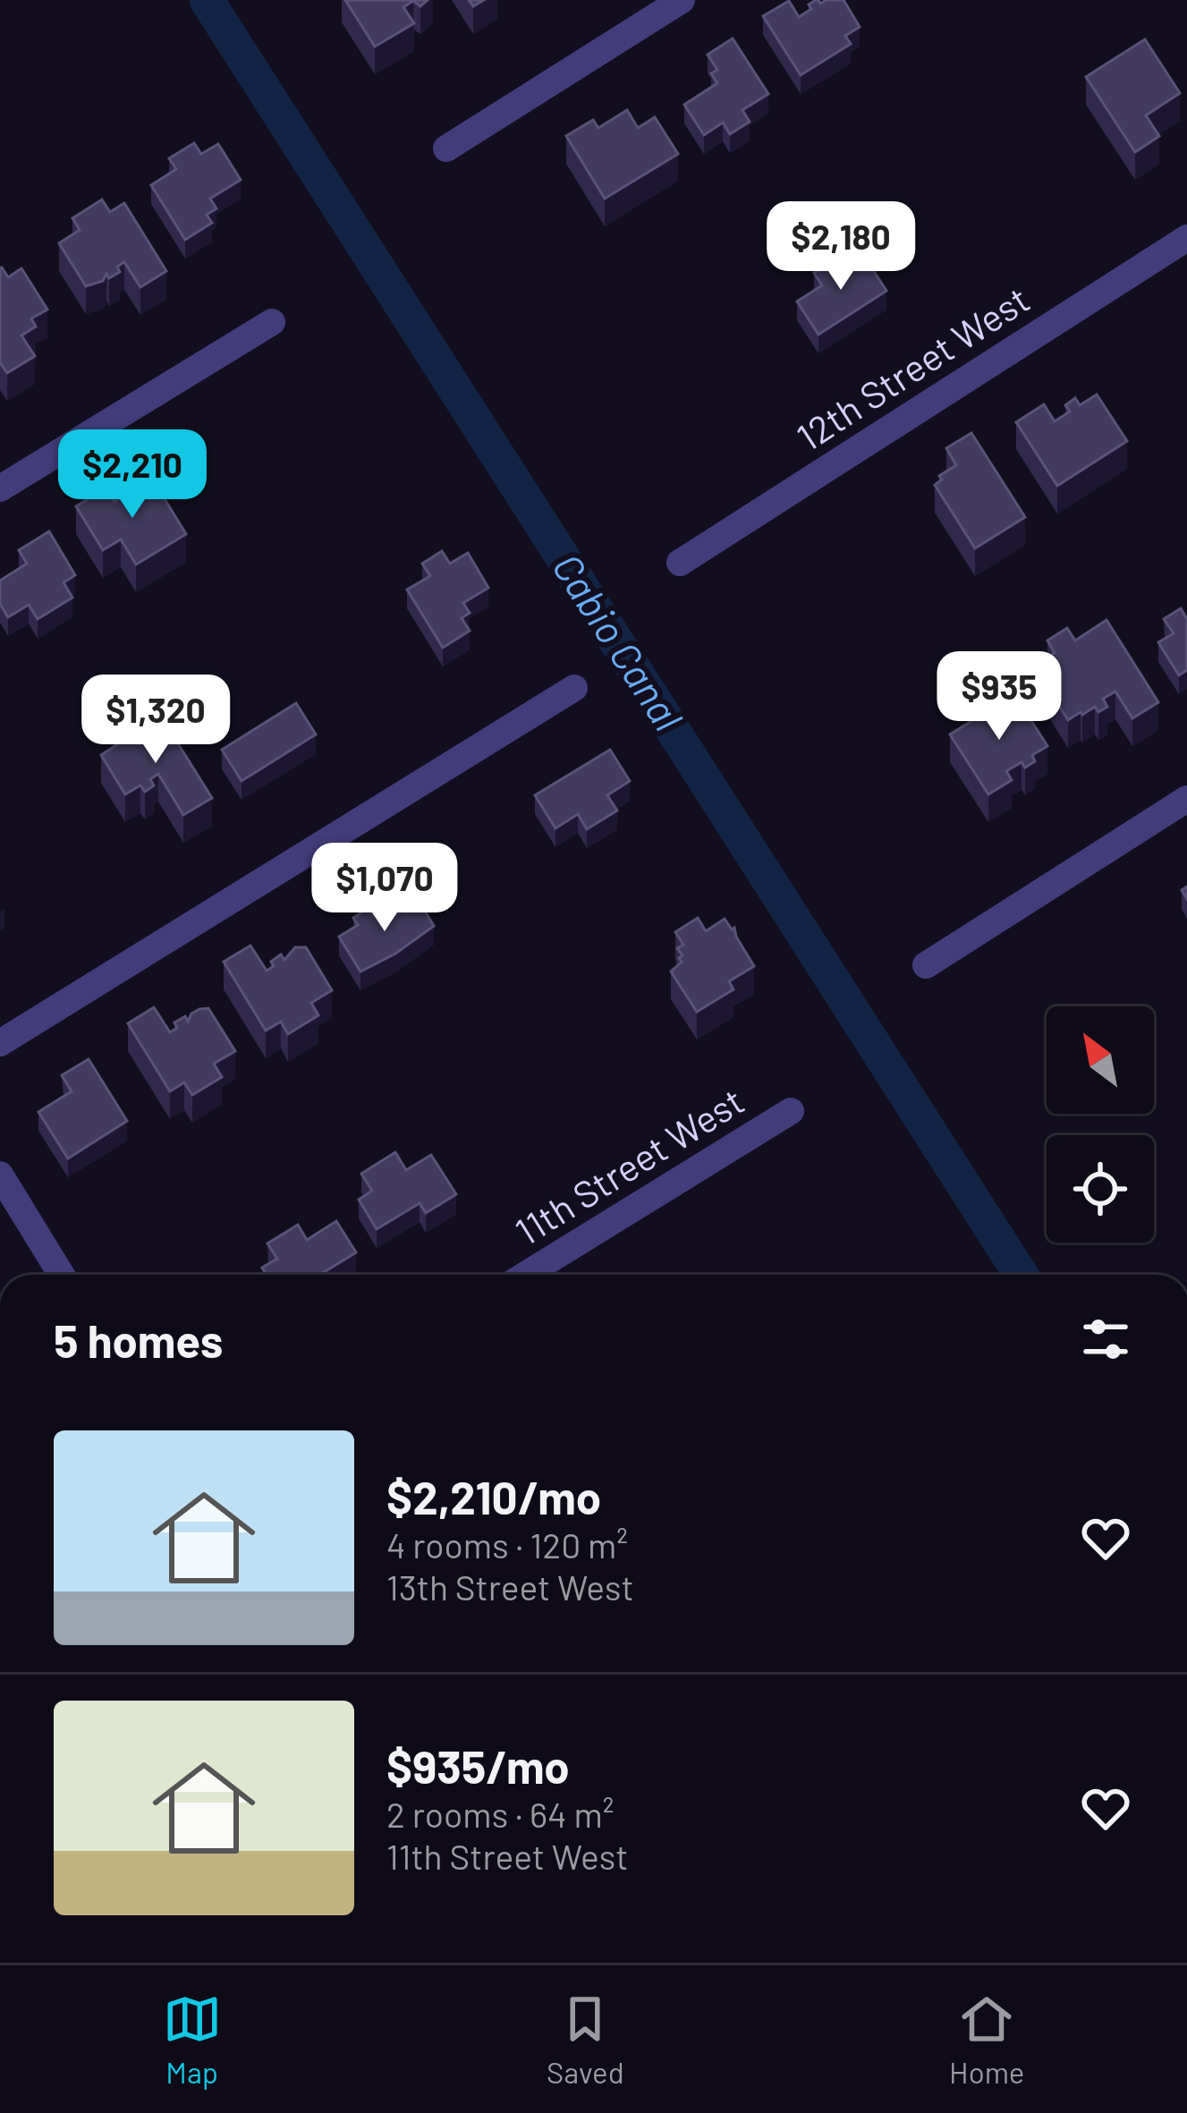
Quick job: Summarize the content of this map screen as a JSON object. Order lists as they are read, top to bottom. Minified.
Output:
{"streets":{"street":["12th Street West","11th Street West"]},"water":["Cabio Canal"],"north":"top left","page":{"price":["$2,180","$2,210","$935","$1,320","$1,070"],"heading":"5 homes","list":[{"name":"$2,210/mo","note":"4 rooms · 120 m² · 13th Street West"},{"name":"$935/mo","note":"2 rooms · 64 m² · 11th Street West"}],"tabs":["Map","Saved","Home"]}}
